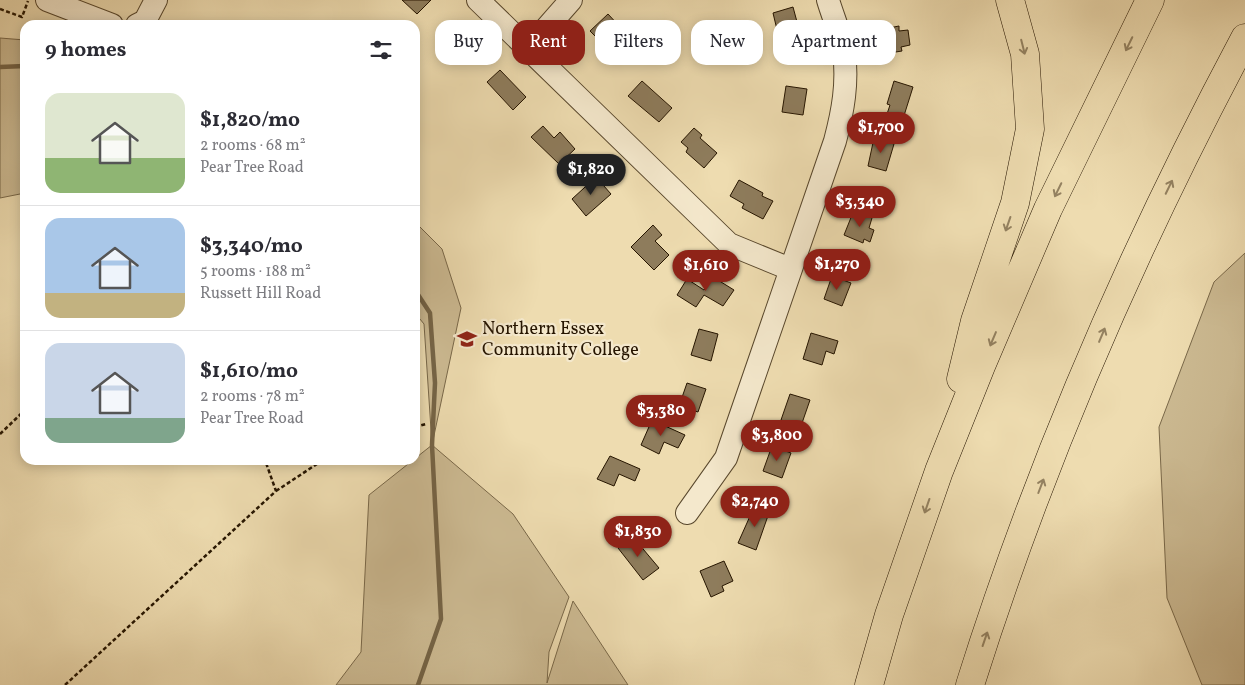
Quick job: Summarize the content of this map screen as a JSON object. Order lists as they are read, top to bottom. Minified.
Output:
{"places":{"school or university":["Northern Essex Community College"]},"page":{"chip":["Buy","Rent","Filters","New","Apartment"],"heading":"9 homes","list":[{"name":"$1,820/mo","note":"2 rooms · 68 m² · Pear Tree Road"},{"name":"$3,340/mo","note":"5 rooms · 188 m² · Russett Hill Road"},{"name":"$1,610/mo","note":"2 rooms · 78 m² · Pear Tree Road"}],"price":["$1,700","$1,820","$3,340","$1,270","$1,610","$3,380","$3,800","$2,740","$1,830"]}}
